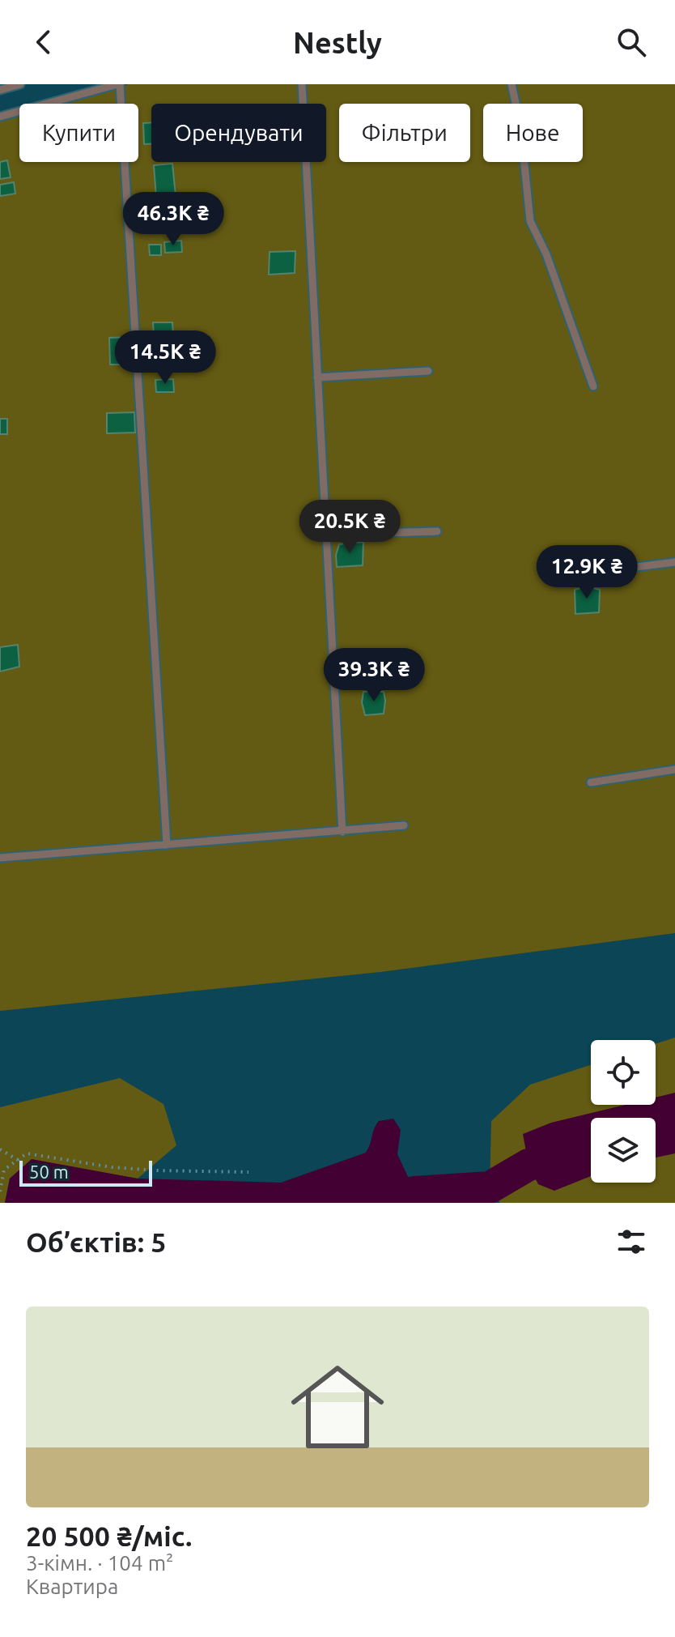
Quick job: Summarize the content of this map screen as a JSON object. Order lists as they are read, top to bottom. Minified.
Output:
{"scale_bar":"50 m","page":{"header":"Nestly","chip":["Купити","Орендувати","Фільтри","Нове"],"price":["46.3K ₴","14.5K ₴","20.5K ₴","12.9K ₴","39.3K ₴"],"scale":"50 m","heading":"Об’єктів: 5","list":[{"name":"20 500 ₴/міс.","note":"3-кімн. · 104 m² · Квартира"}]}}
